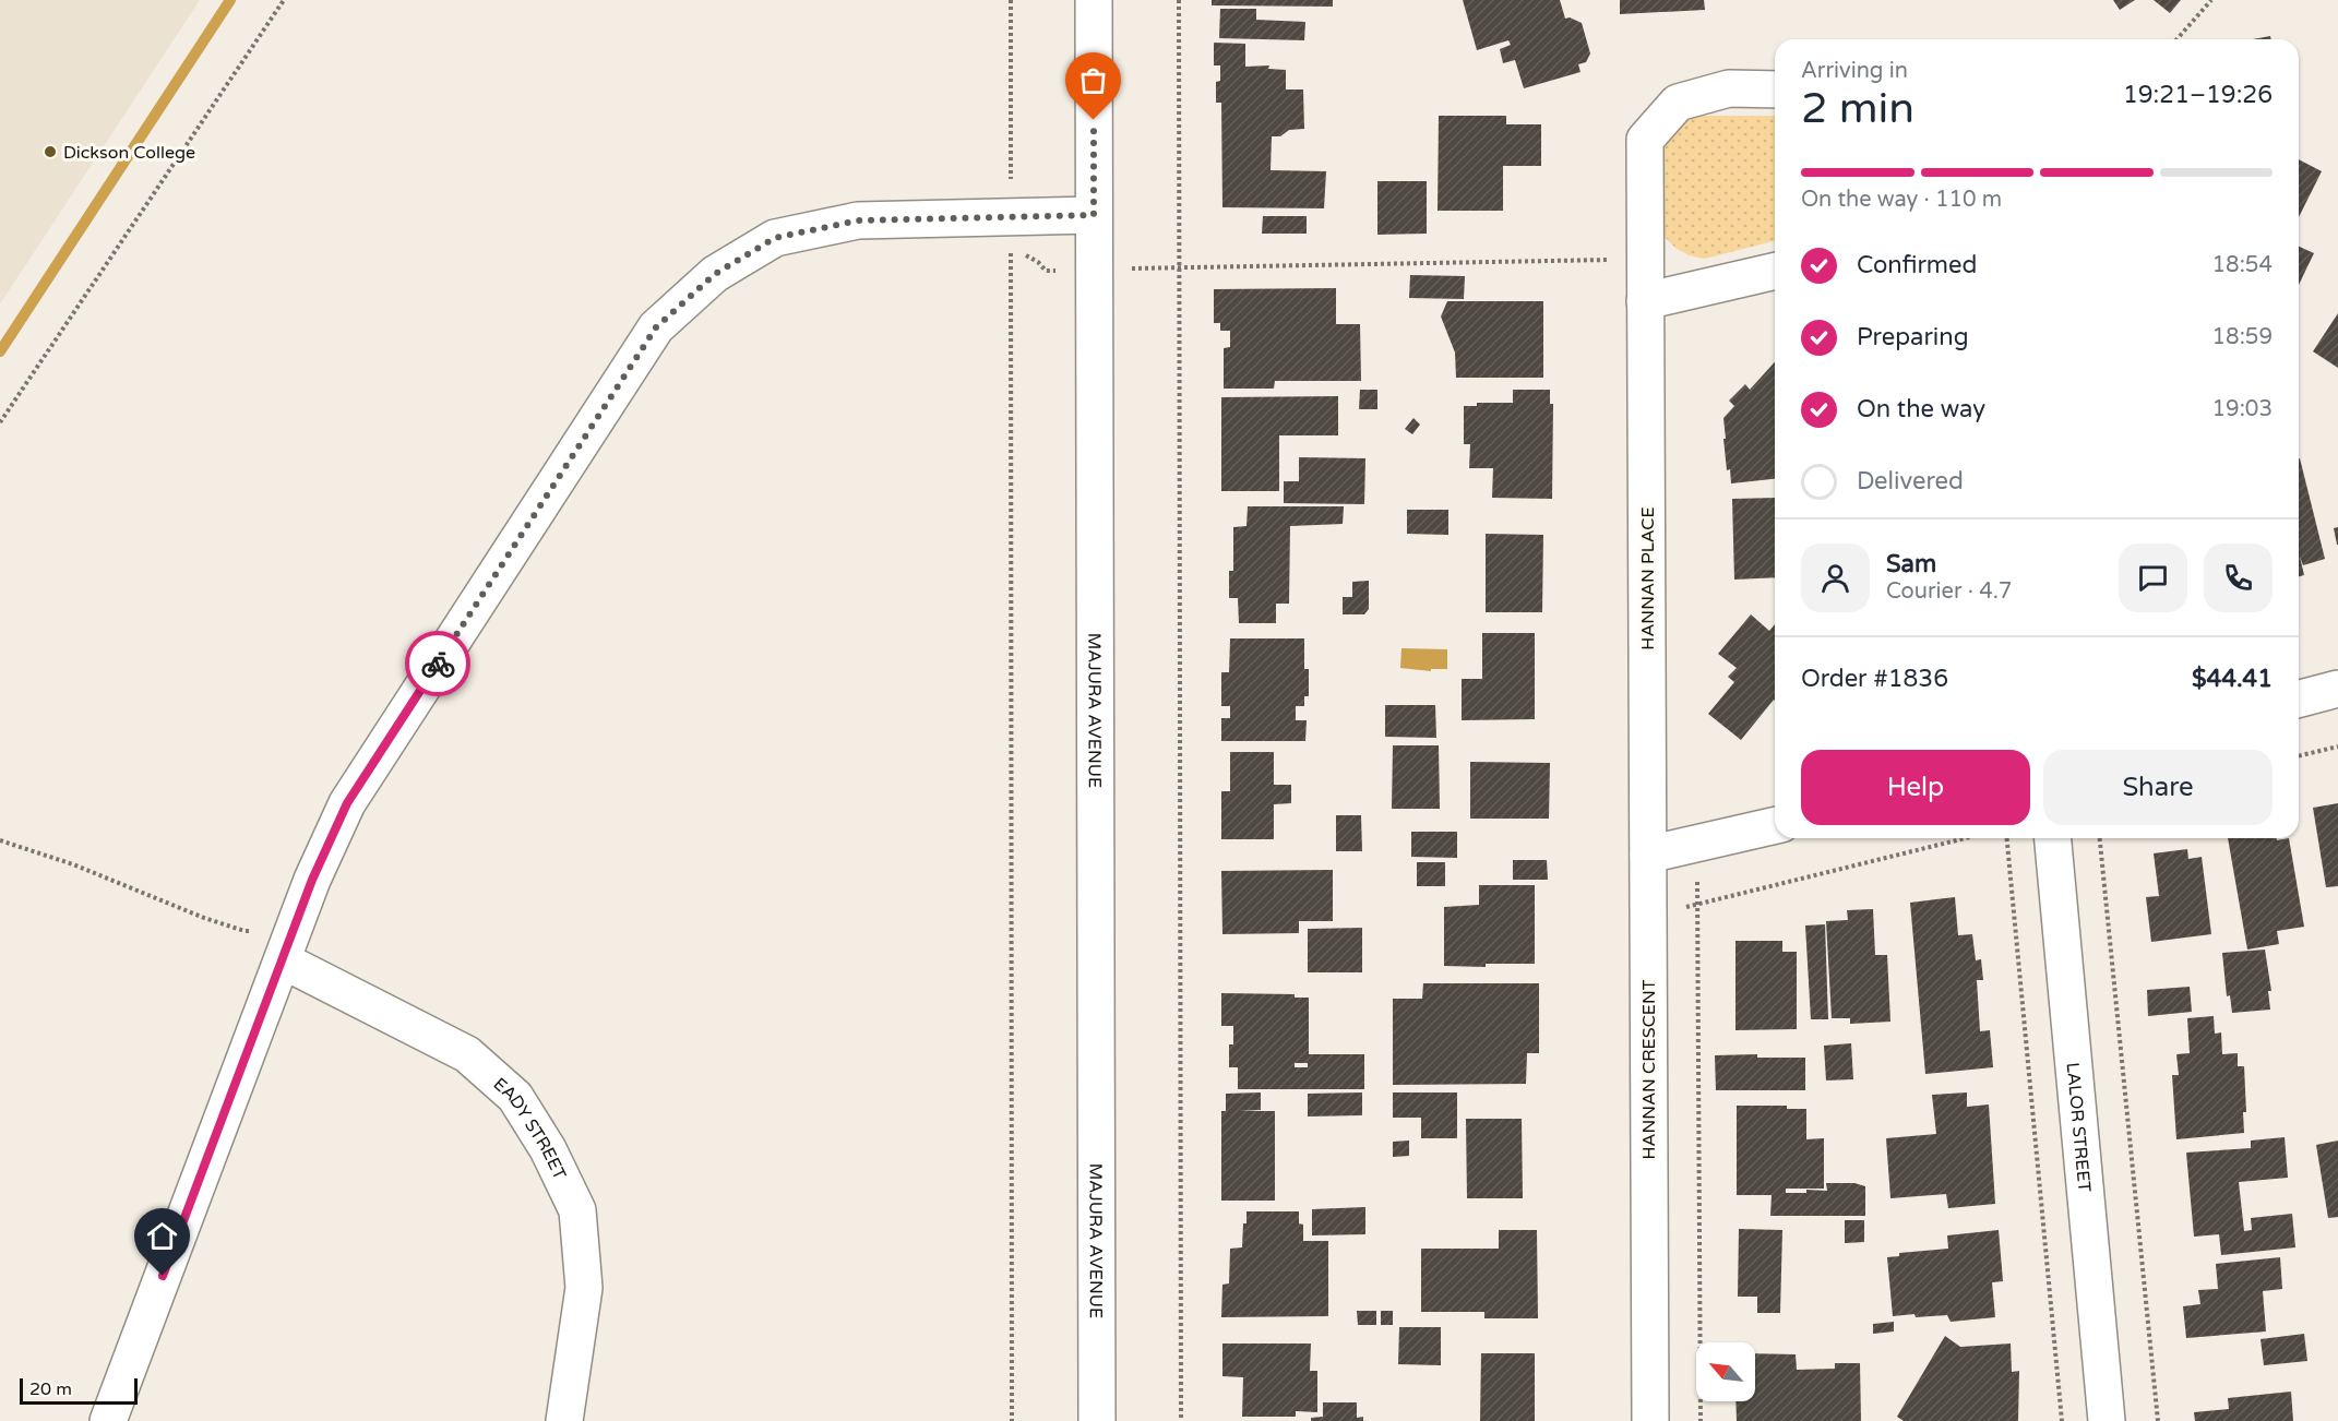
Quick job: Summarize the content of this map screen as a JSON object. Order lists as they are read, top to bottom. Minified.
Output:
{"streets":{"street":["HANNAN PLACE","MAJURA AVENUE","HANNAN CRESCENT","LALOR STREET","EADY STREET"]},"crossings":[["HANNAN PLACE","HANNAN CRESCENT"]],"places":["Dickson College"],"scale_bar":"20 m","north":"top left","page":{"heading":["2 min","Arriving in","19:21–19:26"],"panel":["Sam","Courier · 4.7","Order #1836","$44.41"],"bar":"On the way · 110 m","list":[["Confirmed","18:54"],["Preparing","18:59"],["On the way","19:03"],"Delivered"],"buttons":["Help","Share"],"scale":"20 m"}}
